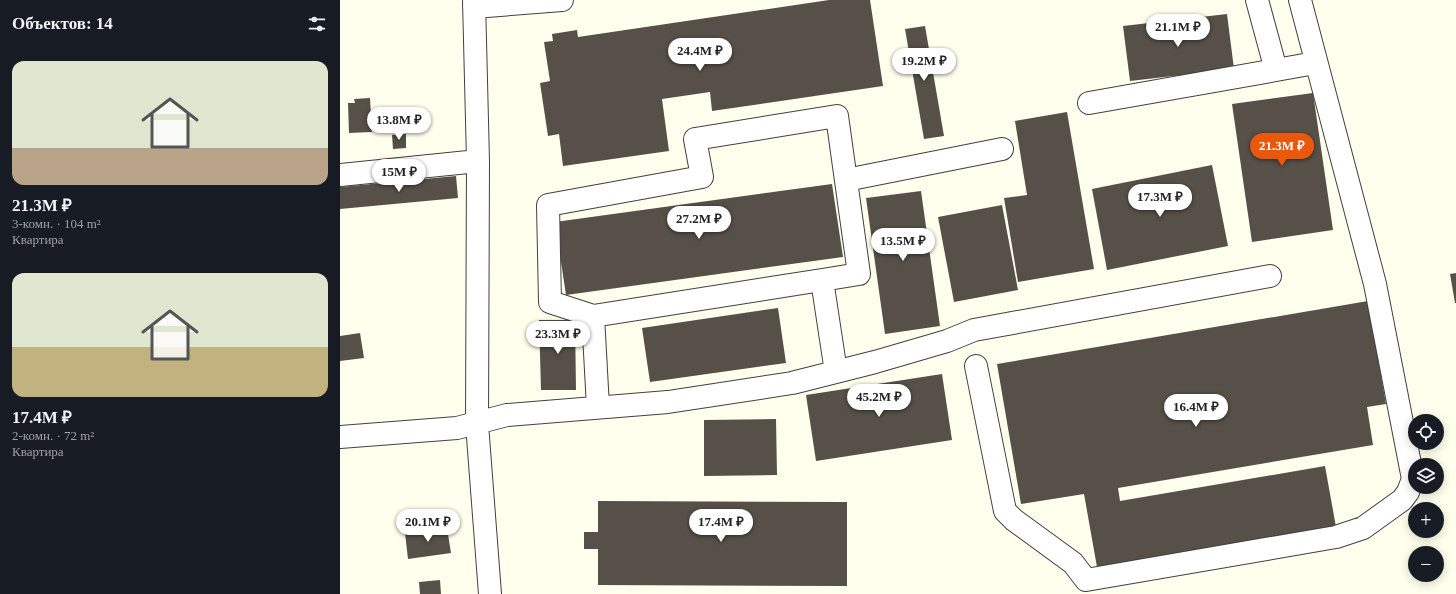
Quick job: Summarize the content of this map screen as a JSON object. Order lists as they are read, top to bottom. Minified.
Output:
{"page":{"heading":"Объектов: 14","price":["21.1M ₽","24.4M ₽","19.2M ₽","13.8M ₽","21.3M ₽","15M ₽","17.3M ₽","27.2M ₽","13.5M ₽","23.3M ₽","45.2M ₽","16.4M ₽","20.1M ₽","17.4M ₽"],"list":[{"name":"21.3M ₽","note":"3-комн. · 104 m² · Квартира"},{"name":"17.4M ₽","note":"2-комн. · 72 m² · Квартира"}],"map_buttons":["+","−"]}}
